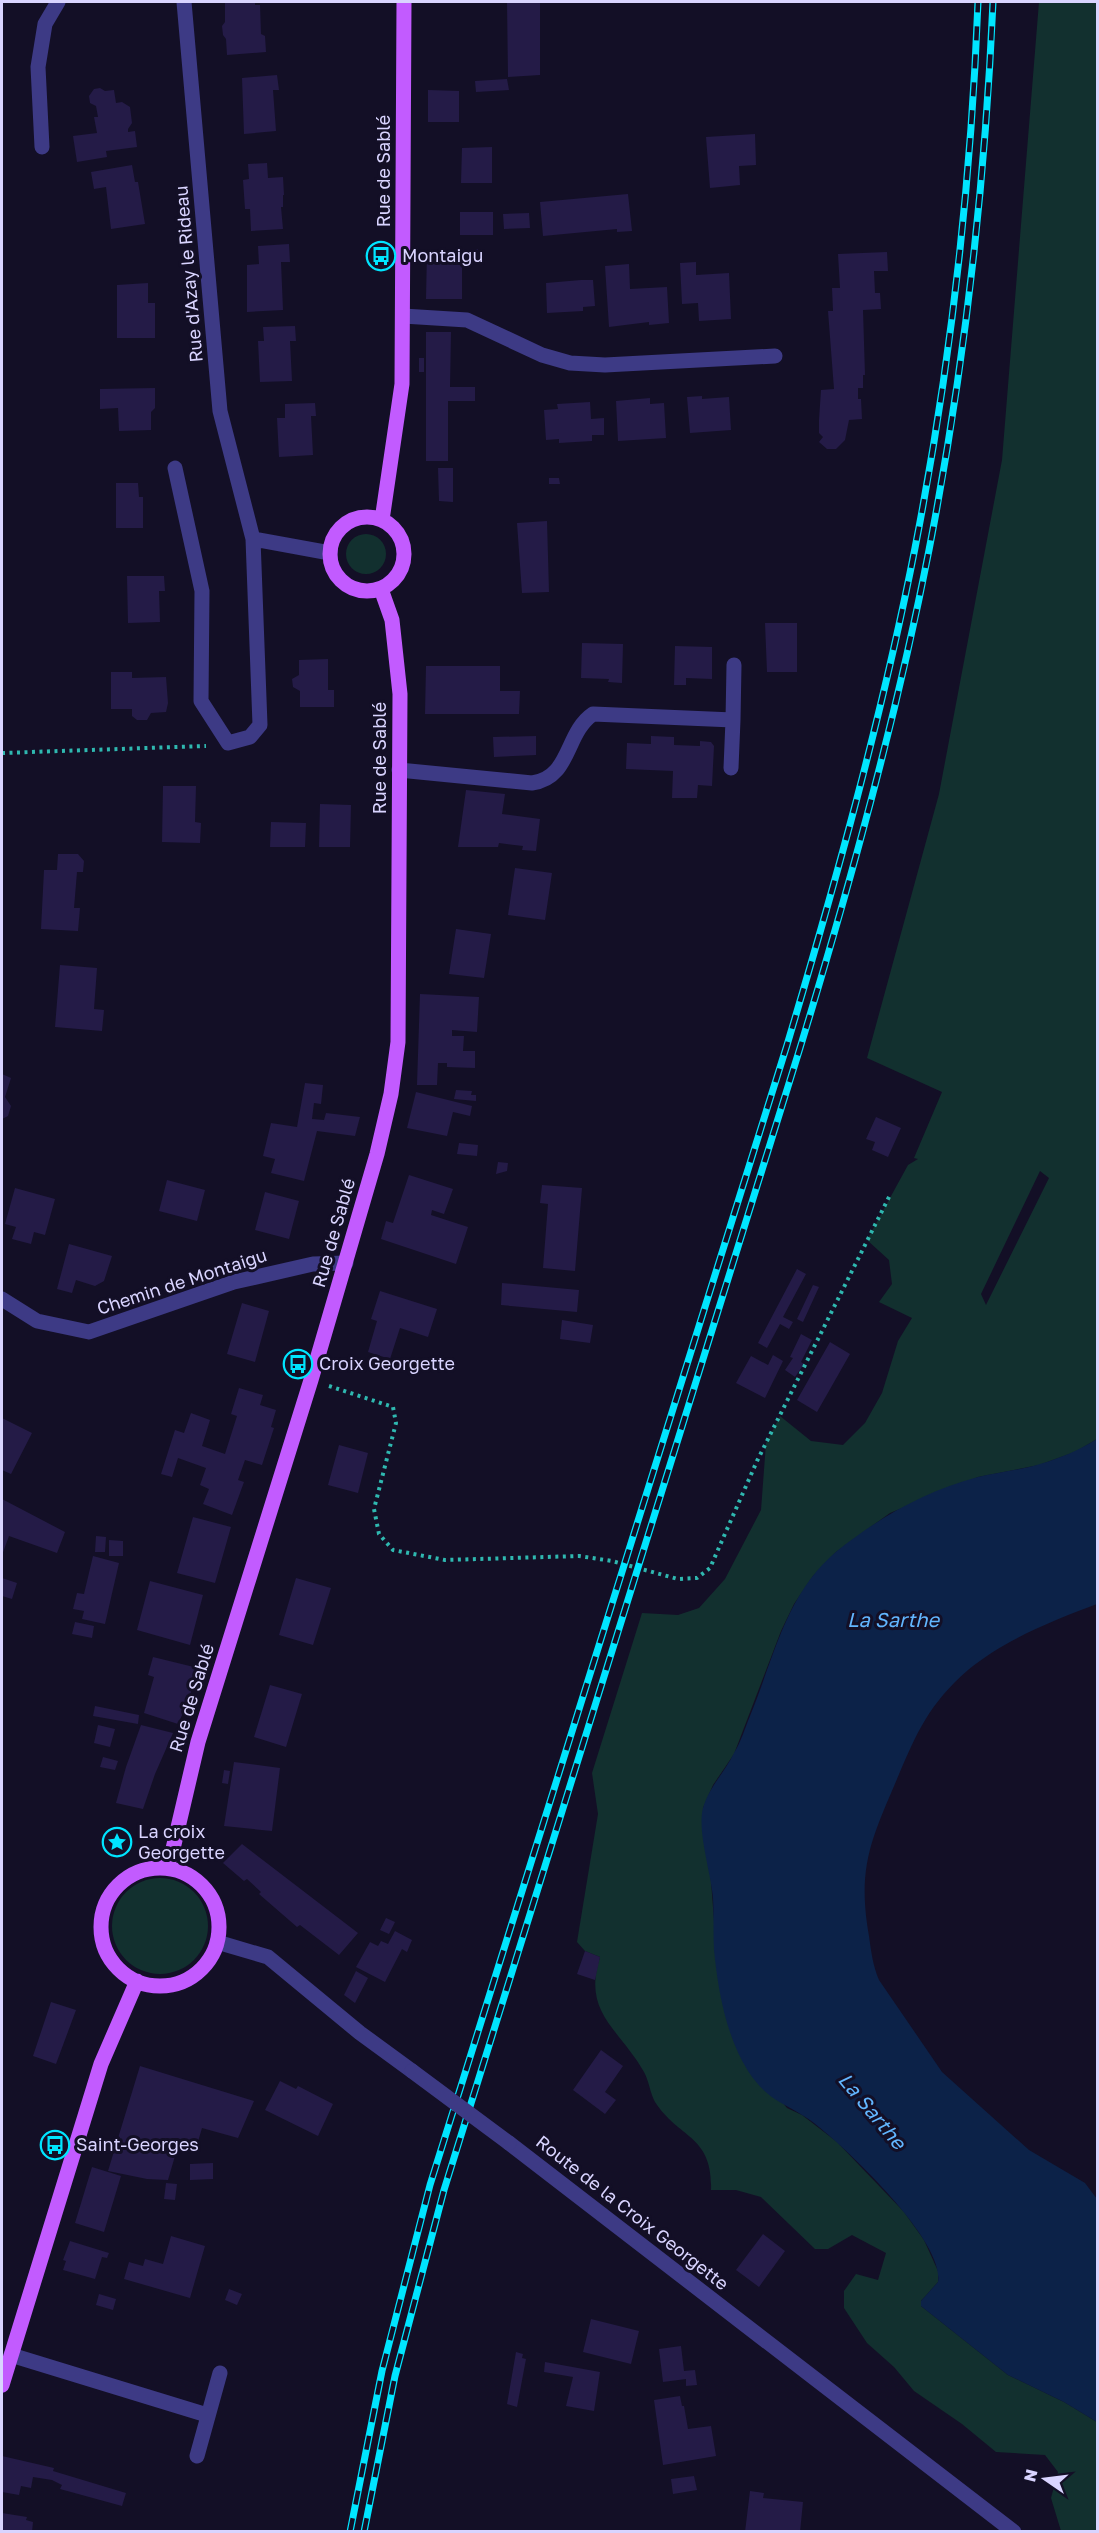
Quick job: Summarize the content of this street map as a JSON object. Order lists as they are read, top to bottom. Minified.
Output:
{"streets":{"main road":["Rue de Sablé"],"street":["Rue d'Azay le Rideau","Chemin de Montaigu","Route de la Croix Georgette"]},"crossings":[["Rue de Sablé","Chemin de Montaigu"],["Rue de Sablé","Route de la Croix Georgette"]],"water":["La Sarthe"],"places":{"bus stop":["Montaigu","Croix Georgette","Saint-Georges"],"place":["La croix Georgette"]},"north":"left"}
